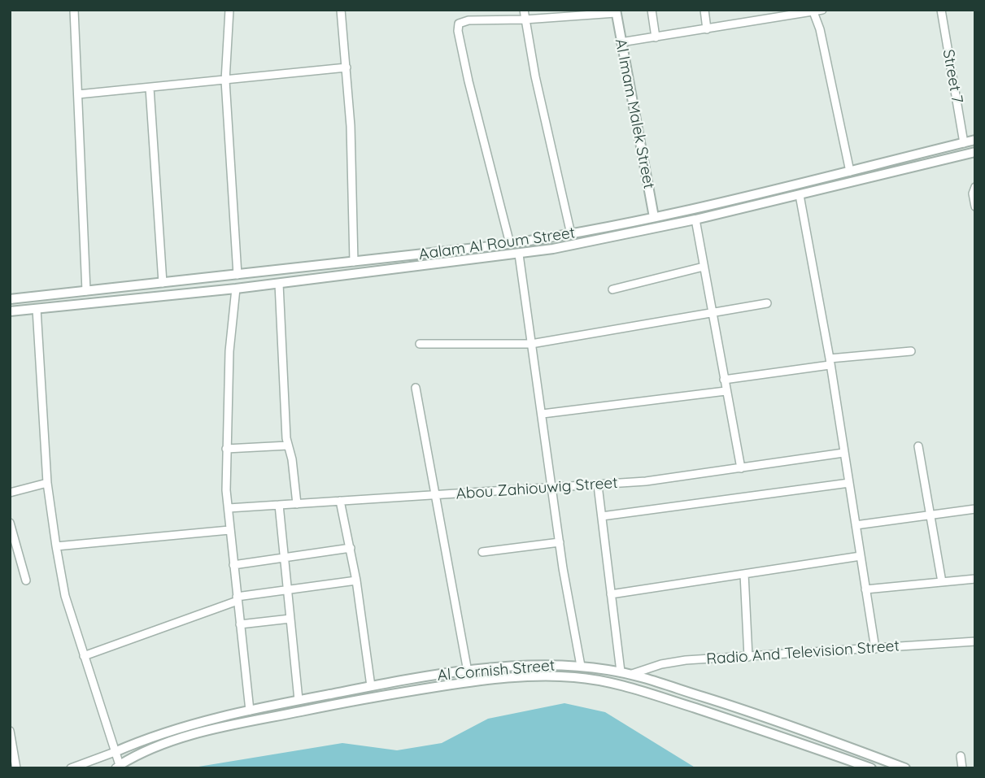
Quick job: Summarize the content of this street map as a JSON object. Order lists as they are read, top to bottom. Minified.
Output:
{"streets":{"street":["Street 7","Al Imam Malek Street","Aalam Al Roum Street","Abou Zahiouwig Street","Radio And Television Street","Al Cornish Street"]},"crossings":[["Street 7","Aalam Al Roum Street"],["Al Imam Malek Street","Aalam Al Roum Street"],["Radio And Television Street","Al Cornish Street"]]}
